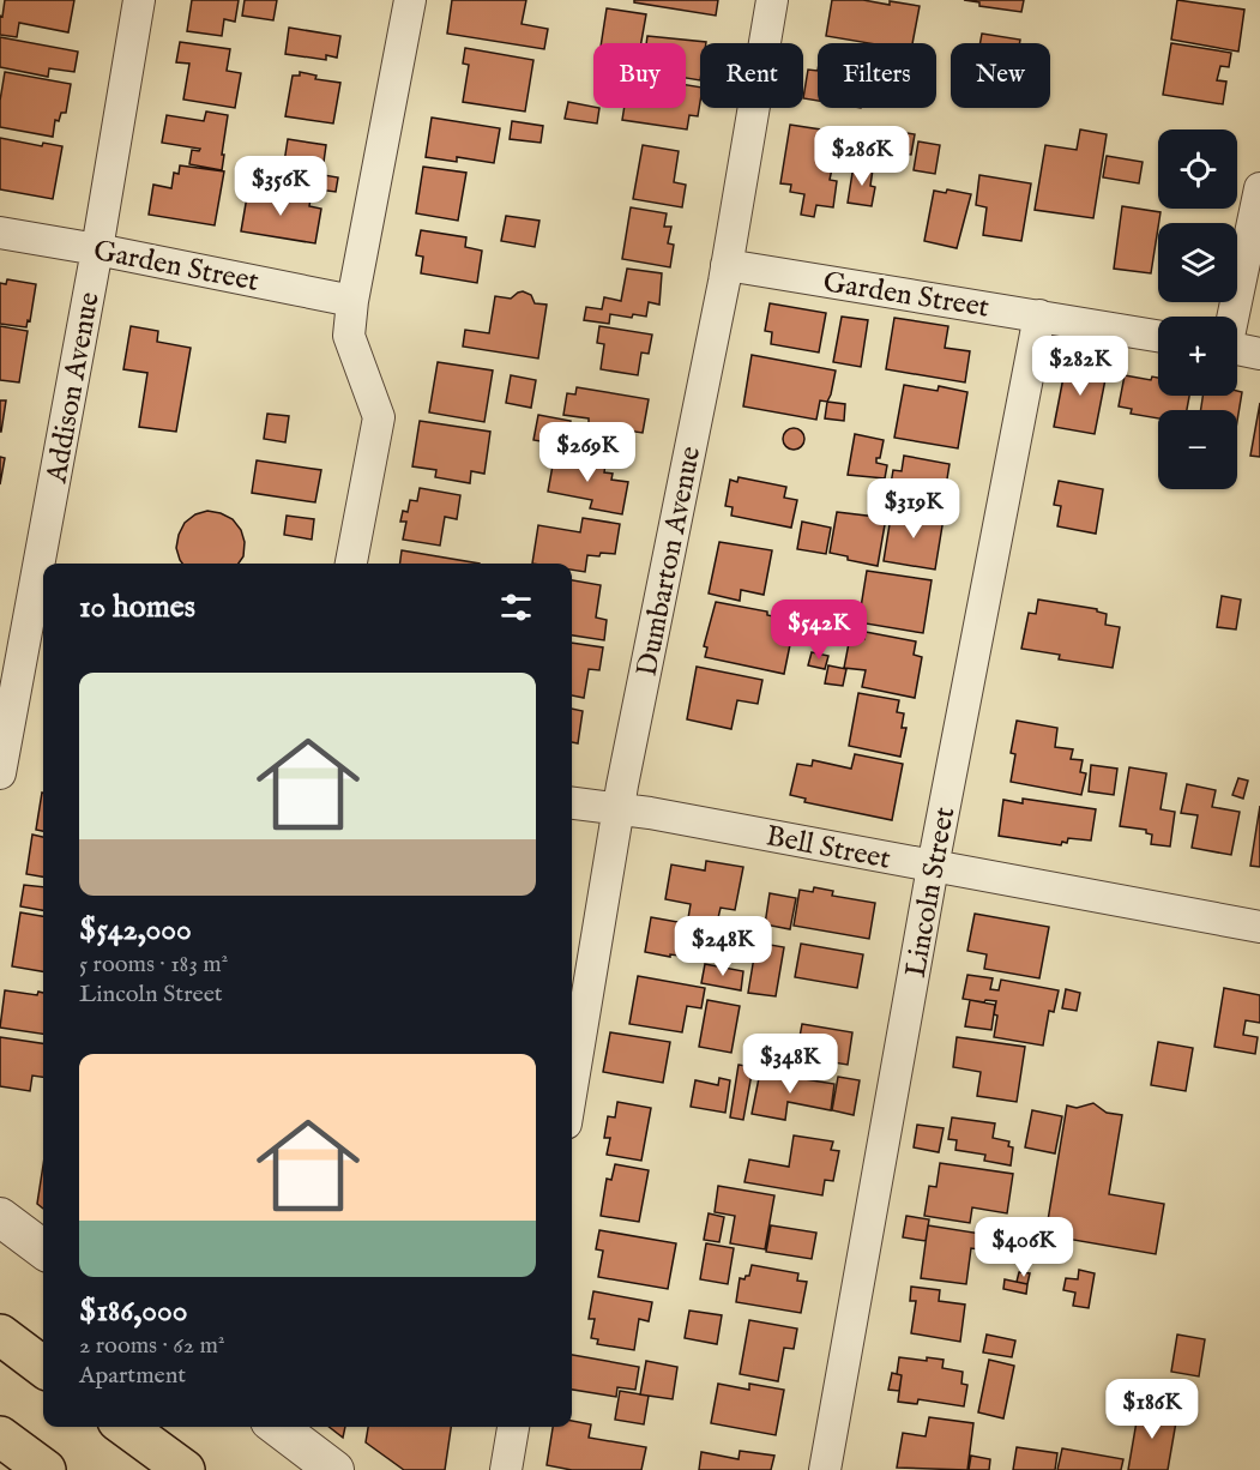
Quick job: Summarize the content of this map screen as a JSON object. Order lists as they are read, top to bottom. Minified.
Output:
{"streets":{"street":["Garden Street","Addison Avenue","Dumbarton Avenue","Bell Street","Lincoln Street"]},"crossings":[["Garden Street","Addison Avenue"],["Garden Street","Dumbarton Avenue"],["Garden Street","Lincoln Street"],["Dumbarton Avenue","Bell Street"],["Bell Street","Lincoln Street"]],"page":{"chip":["Buy","Rent","Filters","New"],"price":["$286K","$356K","$282K","$269K","$319K","$542K","$248K","$348K","$406K","$186K"],"map_buttons":["+","−"],"heading":"10 homes","list":[{"name":"$542,000","note":"5 rooms · 183 m² · Lincoln Street"},{"name":"$186,000","note":"2 rooms · 62 m² · Apartment"}]}}
